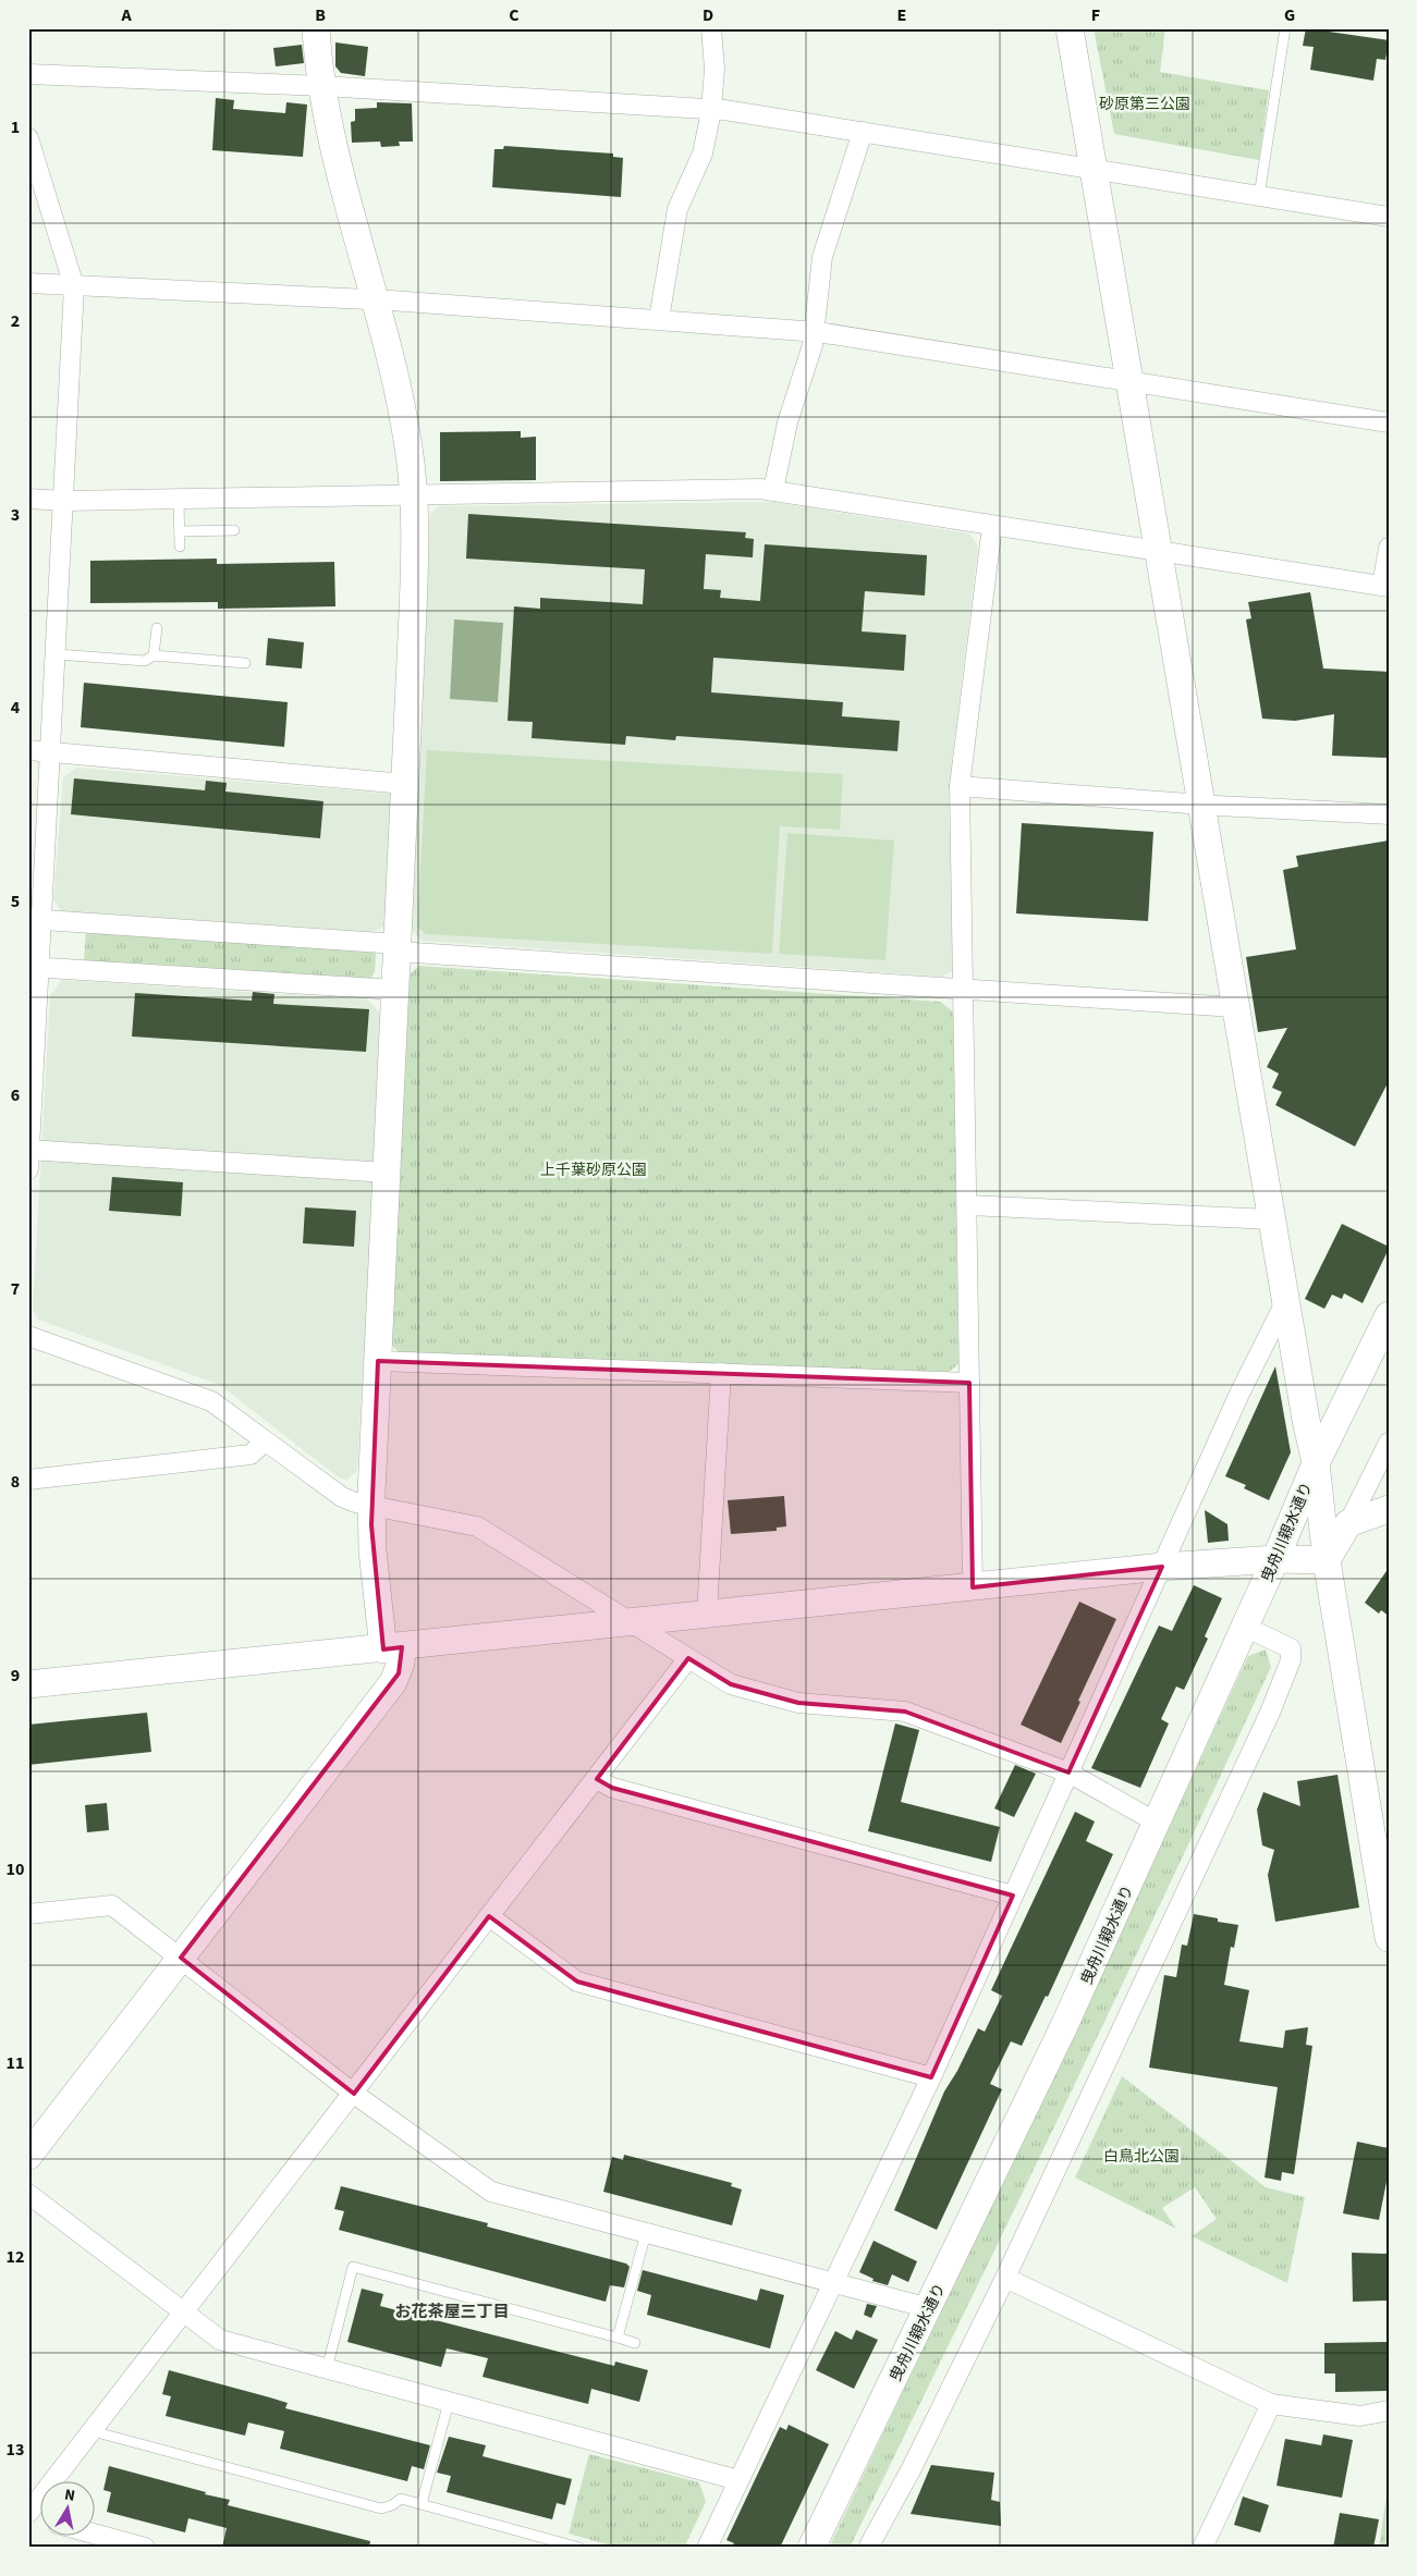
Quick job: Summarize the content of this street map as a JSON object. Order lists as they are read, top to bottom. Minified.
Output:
{"streets":{"street":["曳舟川親水通り"]},"districts":["お花茶屋三丁目"],"parks":["砂原第三公園","上千葉砂原公園","白鳥北公園"],"north":"top","grid":{"columns":["A","B","C","D","E","F","G"],"rows":["1","2","3","4","5","6","7","8","9","10","11","12","13"]}}
